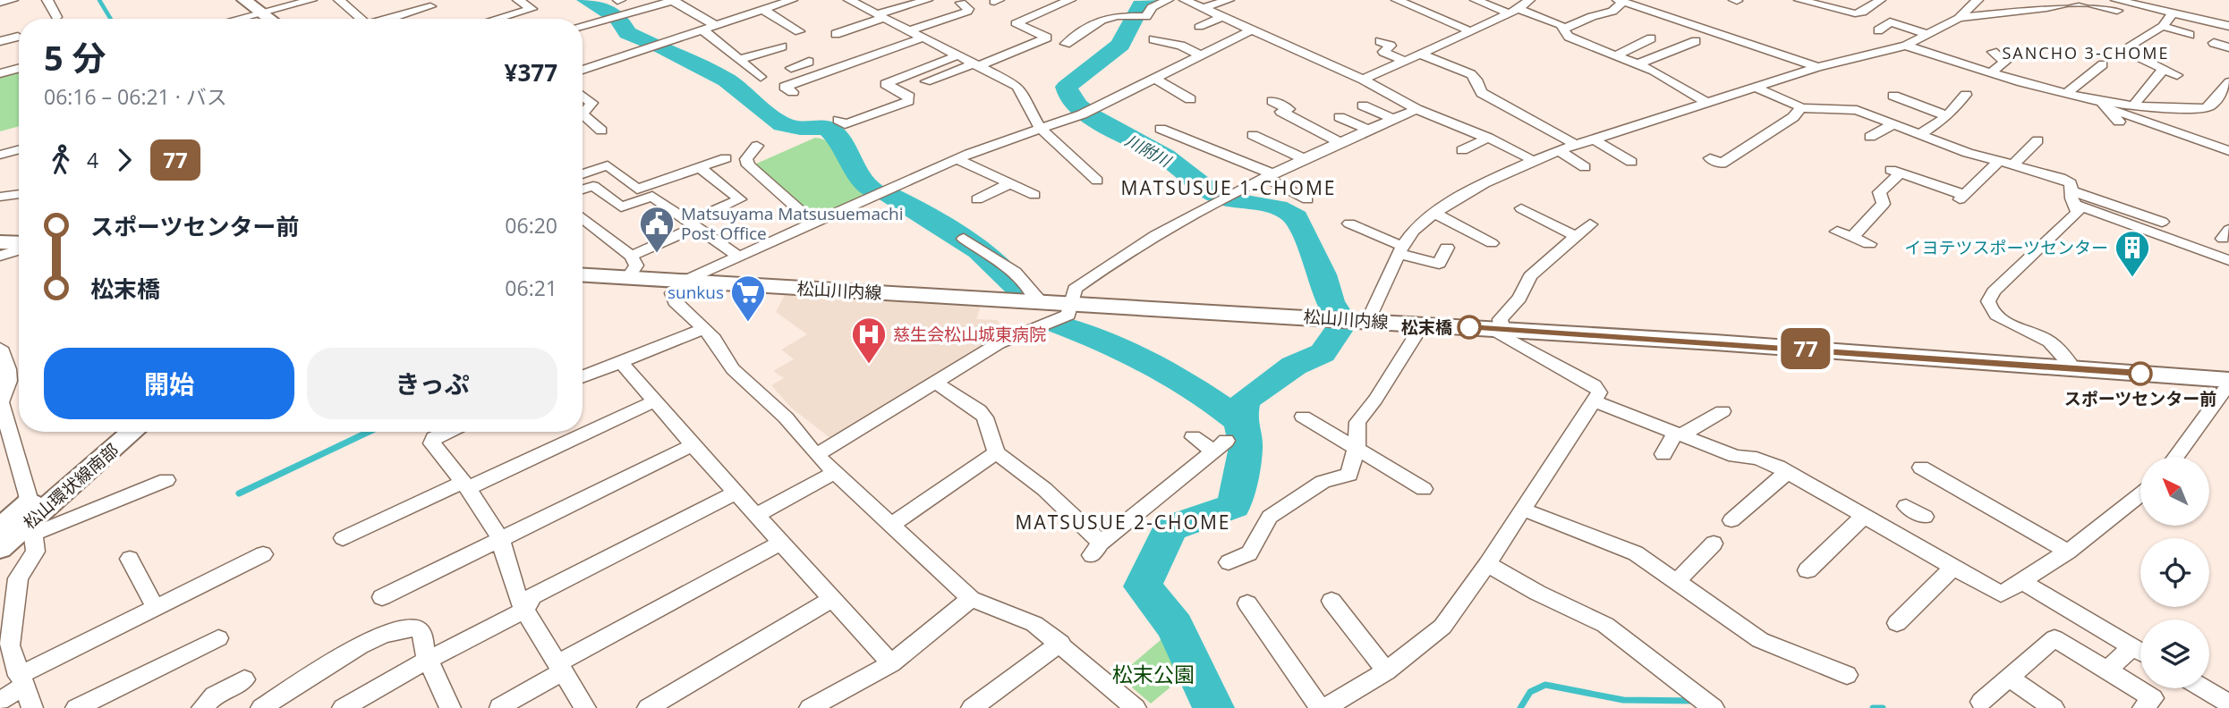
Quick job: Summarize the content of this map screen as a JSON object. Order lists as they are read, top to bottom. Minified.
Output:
{"streets":{"main road":["松山川内線","松山環状線南部"]},"districts":["SANCHO 3-CHOME","MATSUSUE 1-CHOME","MATSUSUE 2-CHOME"],"water":["川附川"],"parks":["松末公園"],"places":{"public building":["Matsuyama Matsusuemachi Post Office"],"building":["イヨテツスポーツセンター"],"supermarket":["sunkus"],"other":["松末橋","スポーツセンター前"],"hospital":["慈生会松山城東病院"]},"lines":["bus line 77"],"north":"top left","page":{"on_map":"77","heading":["5 分","06:16 – 06:21 · バス","¥377"],"legs":["4","77"],"list":[{"name":"スポーツセンター前","value":"06:20"},{"name":"松末橋","value":"06:21"}],"buttons":["開始","きっぷ"]}}
